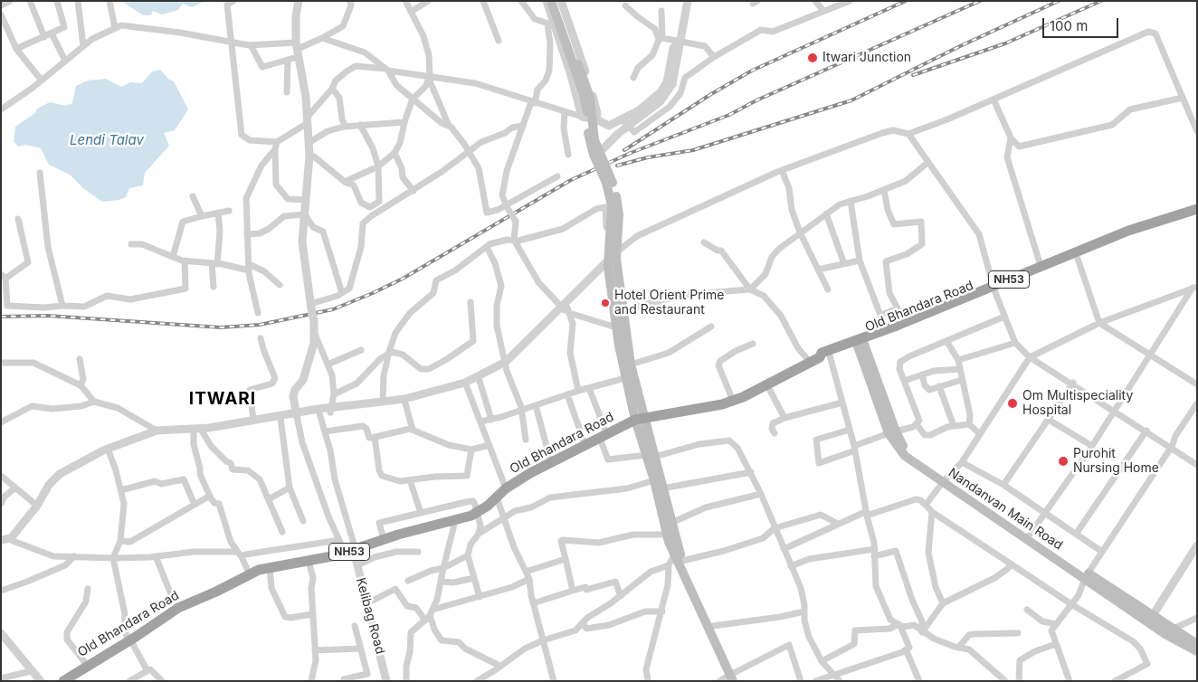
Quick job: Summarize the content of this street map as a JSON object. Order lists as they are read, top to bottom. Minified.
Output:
{"streets":{"highway":["NH53","Old Bhandara Road"],"main road":["Nandanvan Main Road"],"street":["Kelibag Road"]},"crossings":[["NH53","Old Bhandara Road"],["Old Bhandara Road","Kelibag Road"]],"districts":["ITWARI"],"water":["Lendi Talav"],"places":["Itwari Junction","Hotel Orient Prime and Restaurant","Om Multispeciality Hospital","Purohit Nursing Home"],"scale_bar":"100 m"}
